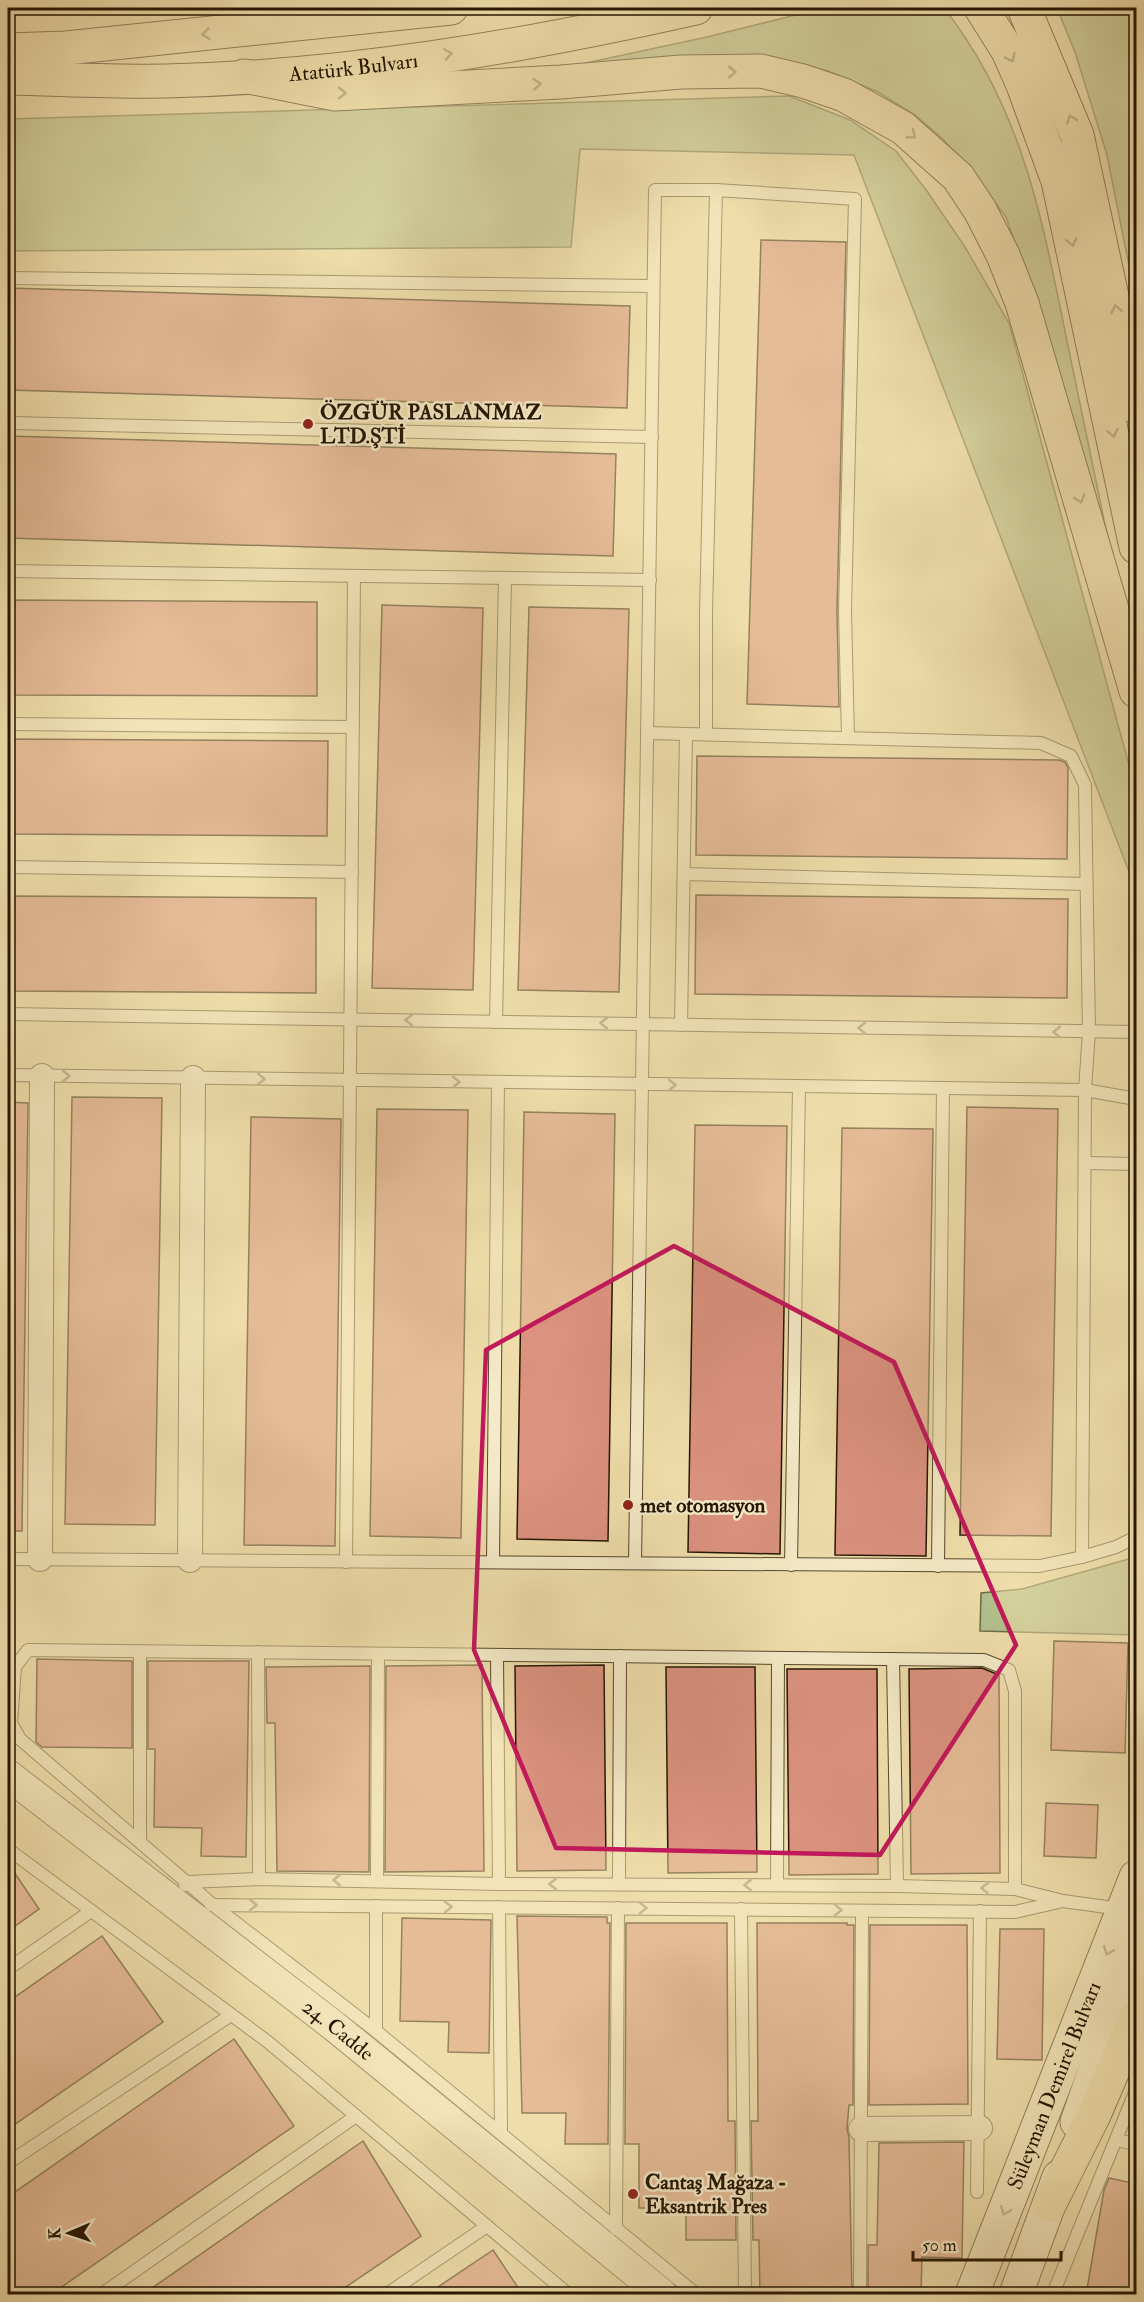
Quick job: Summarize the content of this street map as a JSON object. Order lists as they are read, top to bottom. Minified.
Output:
{"streets":{"main road":["Atatürk Bulvarı","Süleyman Demirel Bulvarı"],"street":["24. Cadde"]},"places":["ÖZGÜR PASLANMAZ LTD.ŞTİ","met otomasyon","Cantaş Mağaza - Eksantrik Pres"],"scale_bar":"50 m","north":"left"}
